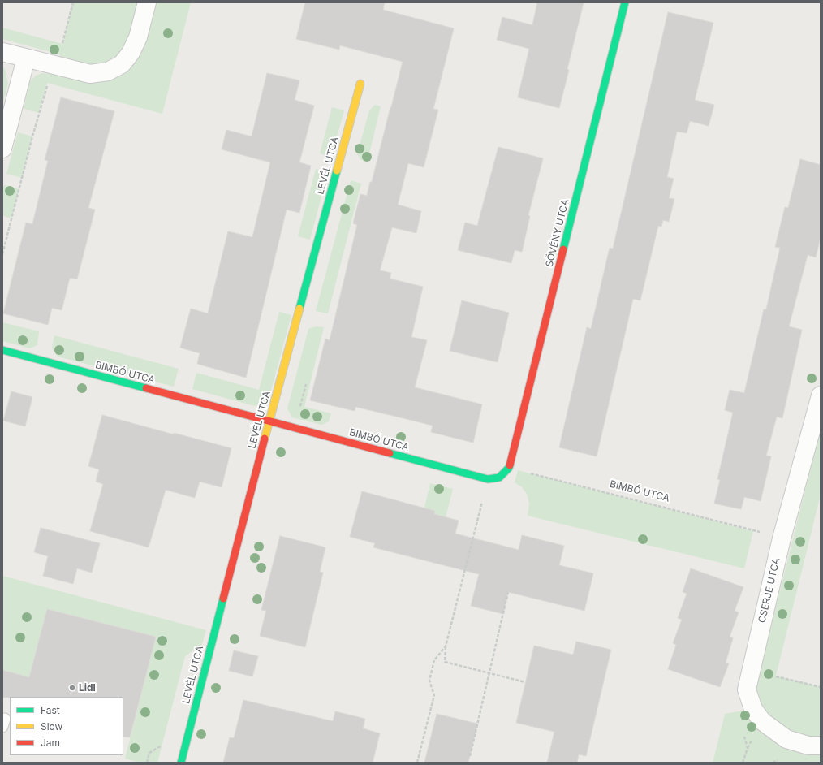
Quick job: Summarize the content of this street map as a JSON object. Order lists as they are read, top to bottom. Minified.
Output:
{"streets":{"street":["LEVÉL UTCA","SÖVÉNY UTCA","BIMBÓ UTCA","CSERJE UTCA"]},"crossings":[["LEVÉL UTCA","BIMBÓ UTCA"],["SÖVÉNY UTCA","BIMBÓ UTCA"]],"places":["Lidl"],"legend":["Fast","Slow","Jam"]}
